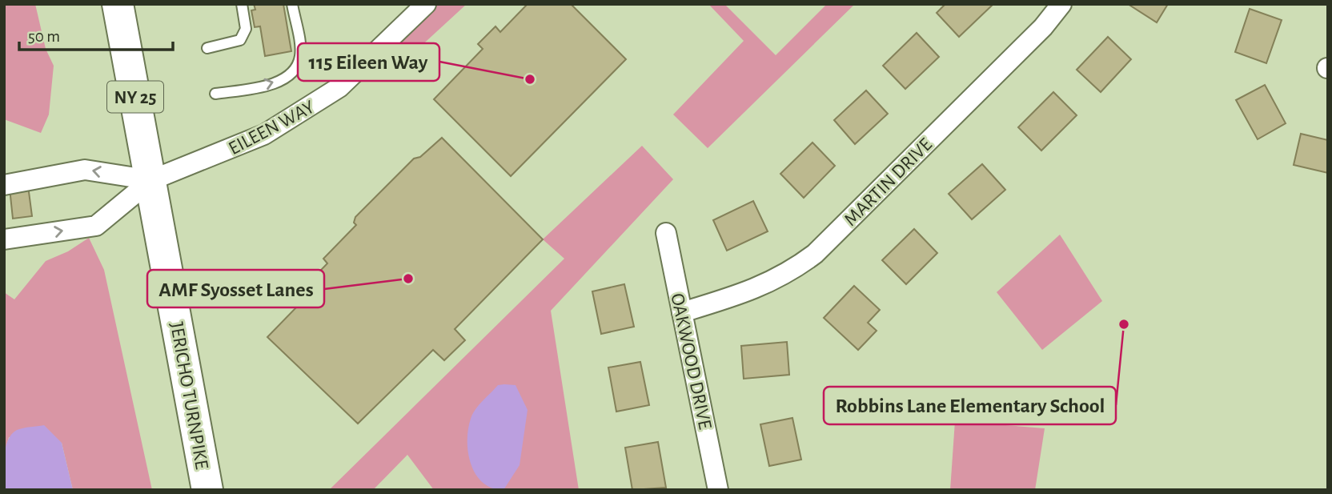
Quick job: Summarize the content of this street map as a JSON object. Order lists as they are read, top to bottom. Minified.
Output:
{"streets":{"main road":["NY 25","JERICHO TURNPIKE"],"street":["EILEEN WAY","MARTIN DRIVE","OAKWOOD DRIVE"]},"crossings":[["EILEEN WAY","JERICHO TURNPIKE"],["MARTIN DRIVE","OAKWOOD DRIVE"]],"places":["115 Eileen Way","AMF Syosset Lanes","Robbins Lane Elementary School"],"scale_bar":"50 m"}
